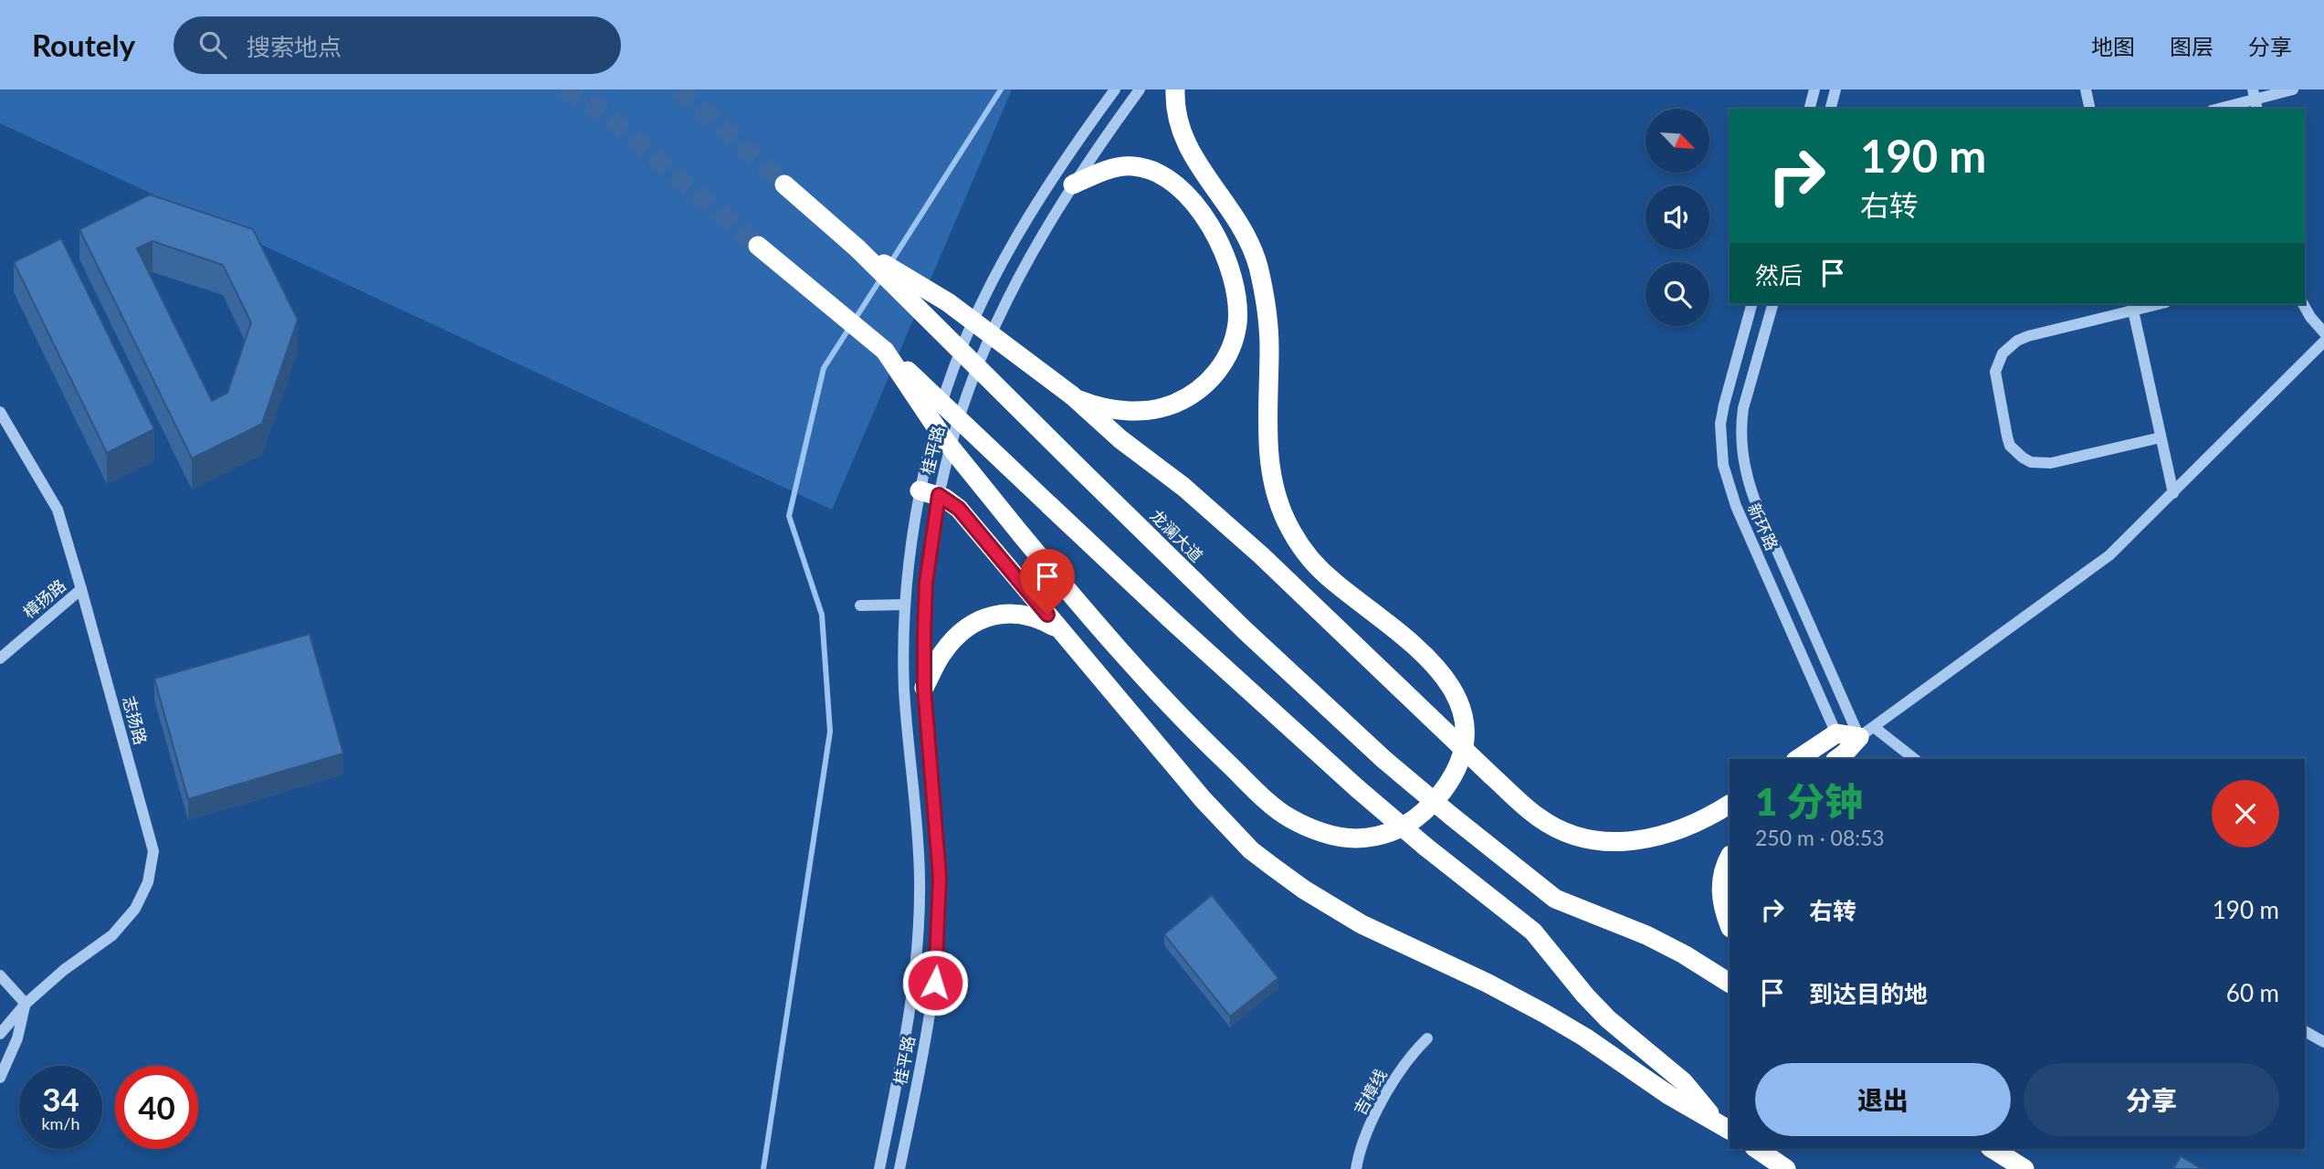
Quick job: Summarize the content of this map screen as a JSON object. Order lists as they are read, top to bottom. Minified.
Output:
{"streets":{"highway":["龙澜大道"],"street":["桂平路","新环路","樟扬路","志扬路","吉樟线"]},"crossings":[["樟扬路","志扬路"]],"north":"bottom right","page":{"header":"Routely","search":"搜索地点","nav":["地图","图层","分享"],"turn":["190 m","右转"],"then":"然后","heading":["1 分钟","250 m · 08:53"],"list":[{"name":"右转","value":"190 m"},{"name":"到达目的地","value":"60 m"}],"buttons":["退出","分享"],"speed":"34 km/h","limit":"40"}}
